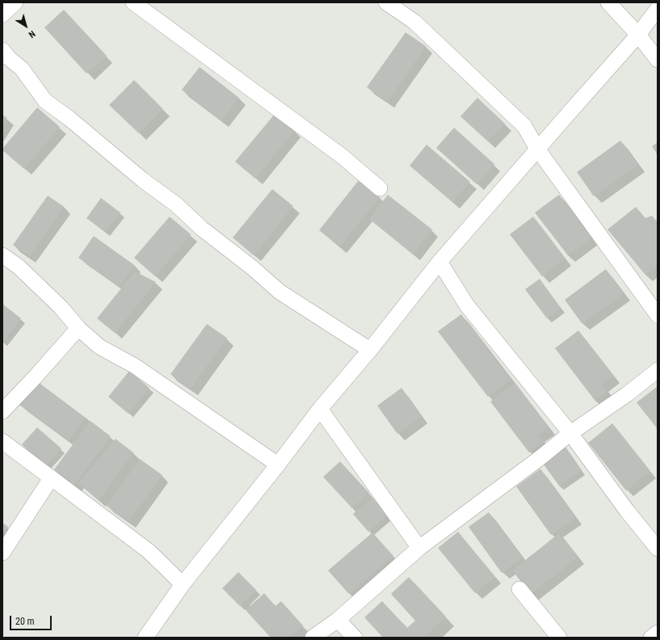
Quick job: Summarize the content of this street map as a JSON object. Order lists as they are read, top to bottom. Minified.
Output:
{"scale_bar":"20 m","north":"bottom right"}
